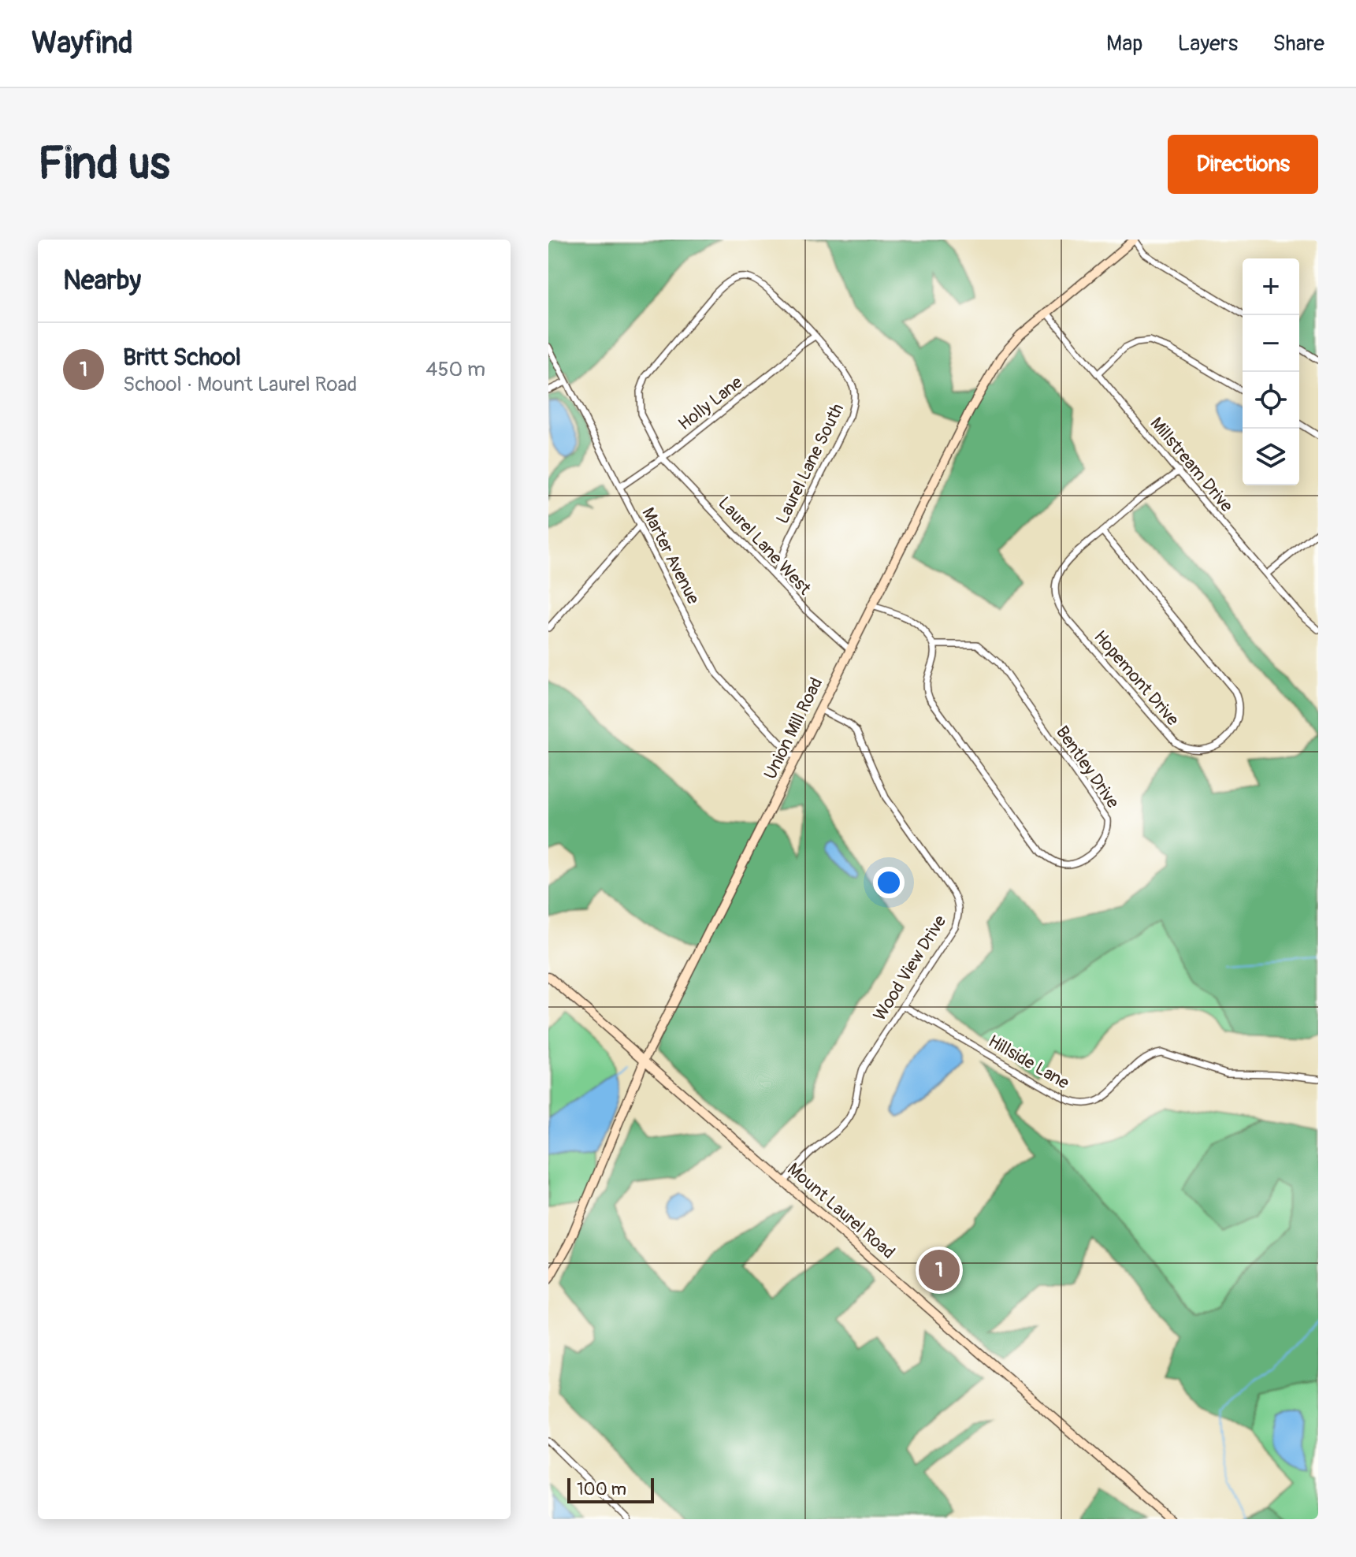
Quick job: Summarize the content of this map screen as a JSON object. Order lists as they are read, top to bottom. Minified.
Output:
{"streets":{"street":["Holly Lane","Laurel Lane South","Millstream Drive","Laurel Lane West","Marter Avenue","Hopemont Drive","Union Mill Road","Bentley Drive","Wood View Drive","Hillside Lane","Mount Laurel Road"]},"crossings":[["Holly Lane","Laurel Lane South"],["Holly Lane","Laurel Lane West"],["Holly Lane","Marter Avenue"],["Laurel Lane South","Laurel Lane West"],["Millstream Drive","Hopemont Drive"],["Millstream Drive","Union Mill Road"],["Laurel Lane West","Union Mill Road"],["Marter Avenue","Union Mill Road"],["Union Mill Road","Wood View Drive"],["Union Mill Road","Mount Laurel Road"],["Wood View Drive","Hillside Lane"],["Wood View Drive","Mount Laurel Road"]],"scale_bar":"100 m","page":{"header":"Wayfind","nav":["Map","Layers","Share"],"buttons":"Directions","title":"Find us","heading":"Nearby","map_buttons":["+","−"],"list":[{"mark":"1","name":"Britt School","note":"School · Mount Laurel Road","value":"450 m"}],"pins":"1","scale":"100 m"}}
